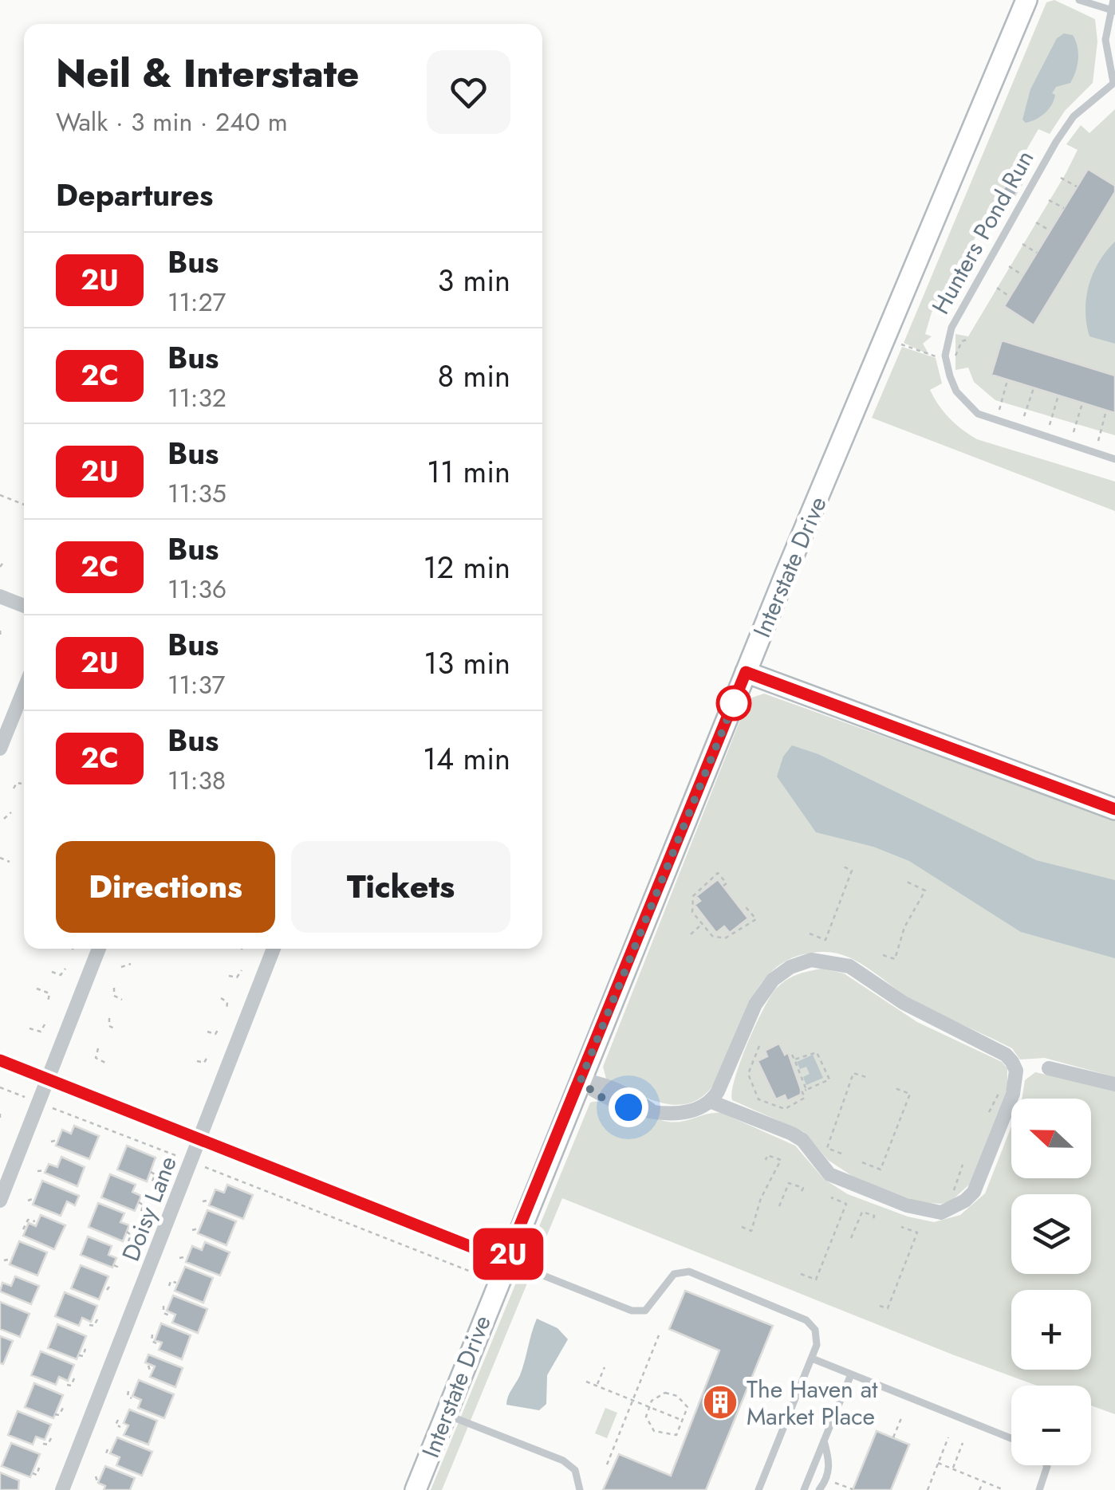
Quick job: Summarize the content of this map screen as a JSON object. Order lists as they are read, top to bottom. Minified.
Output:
{"streets":{"main road":["Interstate Drive"],"street":["Doisy Lane"],"lane":["Hunters Pond Run"]},"places":{"building":["The Haven at Market Place"]},"lines":["bus line 2U"],"north":"left","page":{"on_map":"2U","heading":[["Neil & Interstate","Walk · 3 min · 240 m"],"Departures"],"list":[{"mark":"2U","name":"Bus","note":"11:27","value":"3 min"},{"mark":"2C","name":"Bus","note":"11:32","value":"8 min"},{"mark":"2U","name":"Bus","note":"11:35","value":"11 min"},{"mark":"2C","name":"Bus","note":"11:36","value":"12 min"},{"mark":"2U","name":"Bus","note":"11:37","value":"13 min"},{"mark":"2C","name":"Bus","note":"11:38","value":"14 min"}],"buttons":["Directions","Tickets"],"map_buttons":["+","−"]}}
